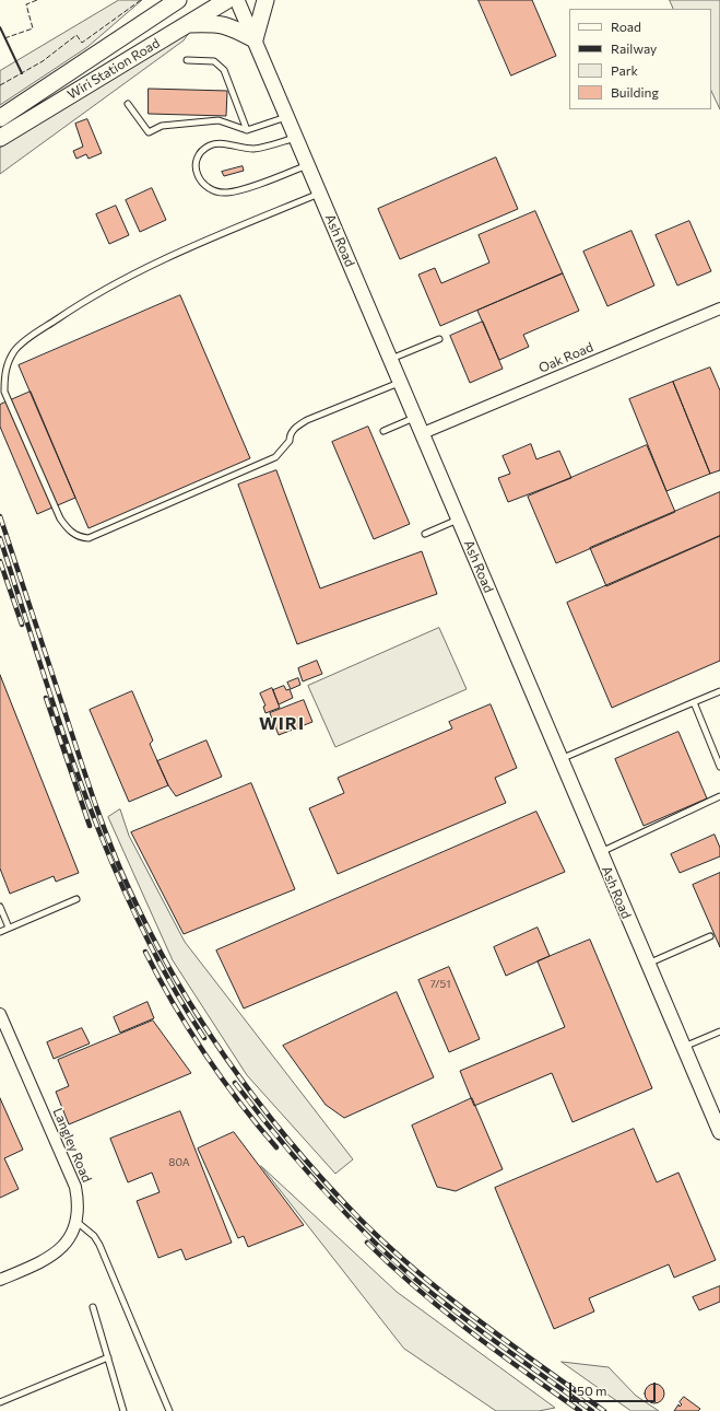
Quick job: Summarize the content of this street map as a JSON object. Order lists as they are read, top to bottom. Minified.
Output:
{"streets":{"main road":["Wiri Station Road","Ash Road"],"street":["Oak Road","Langley Road"]},"crossings":[["Ash Road","Oak Road"]],"districts":["WIRI"],"house_numbers":["7/51","80A"],"legend":["Road","Railway","Park","Building"],"scale_bar":"50 m"}
